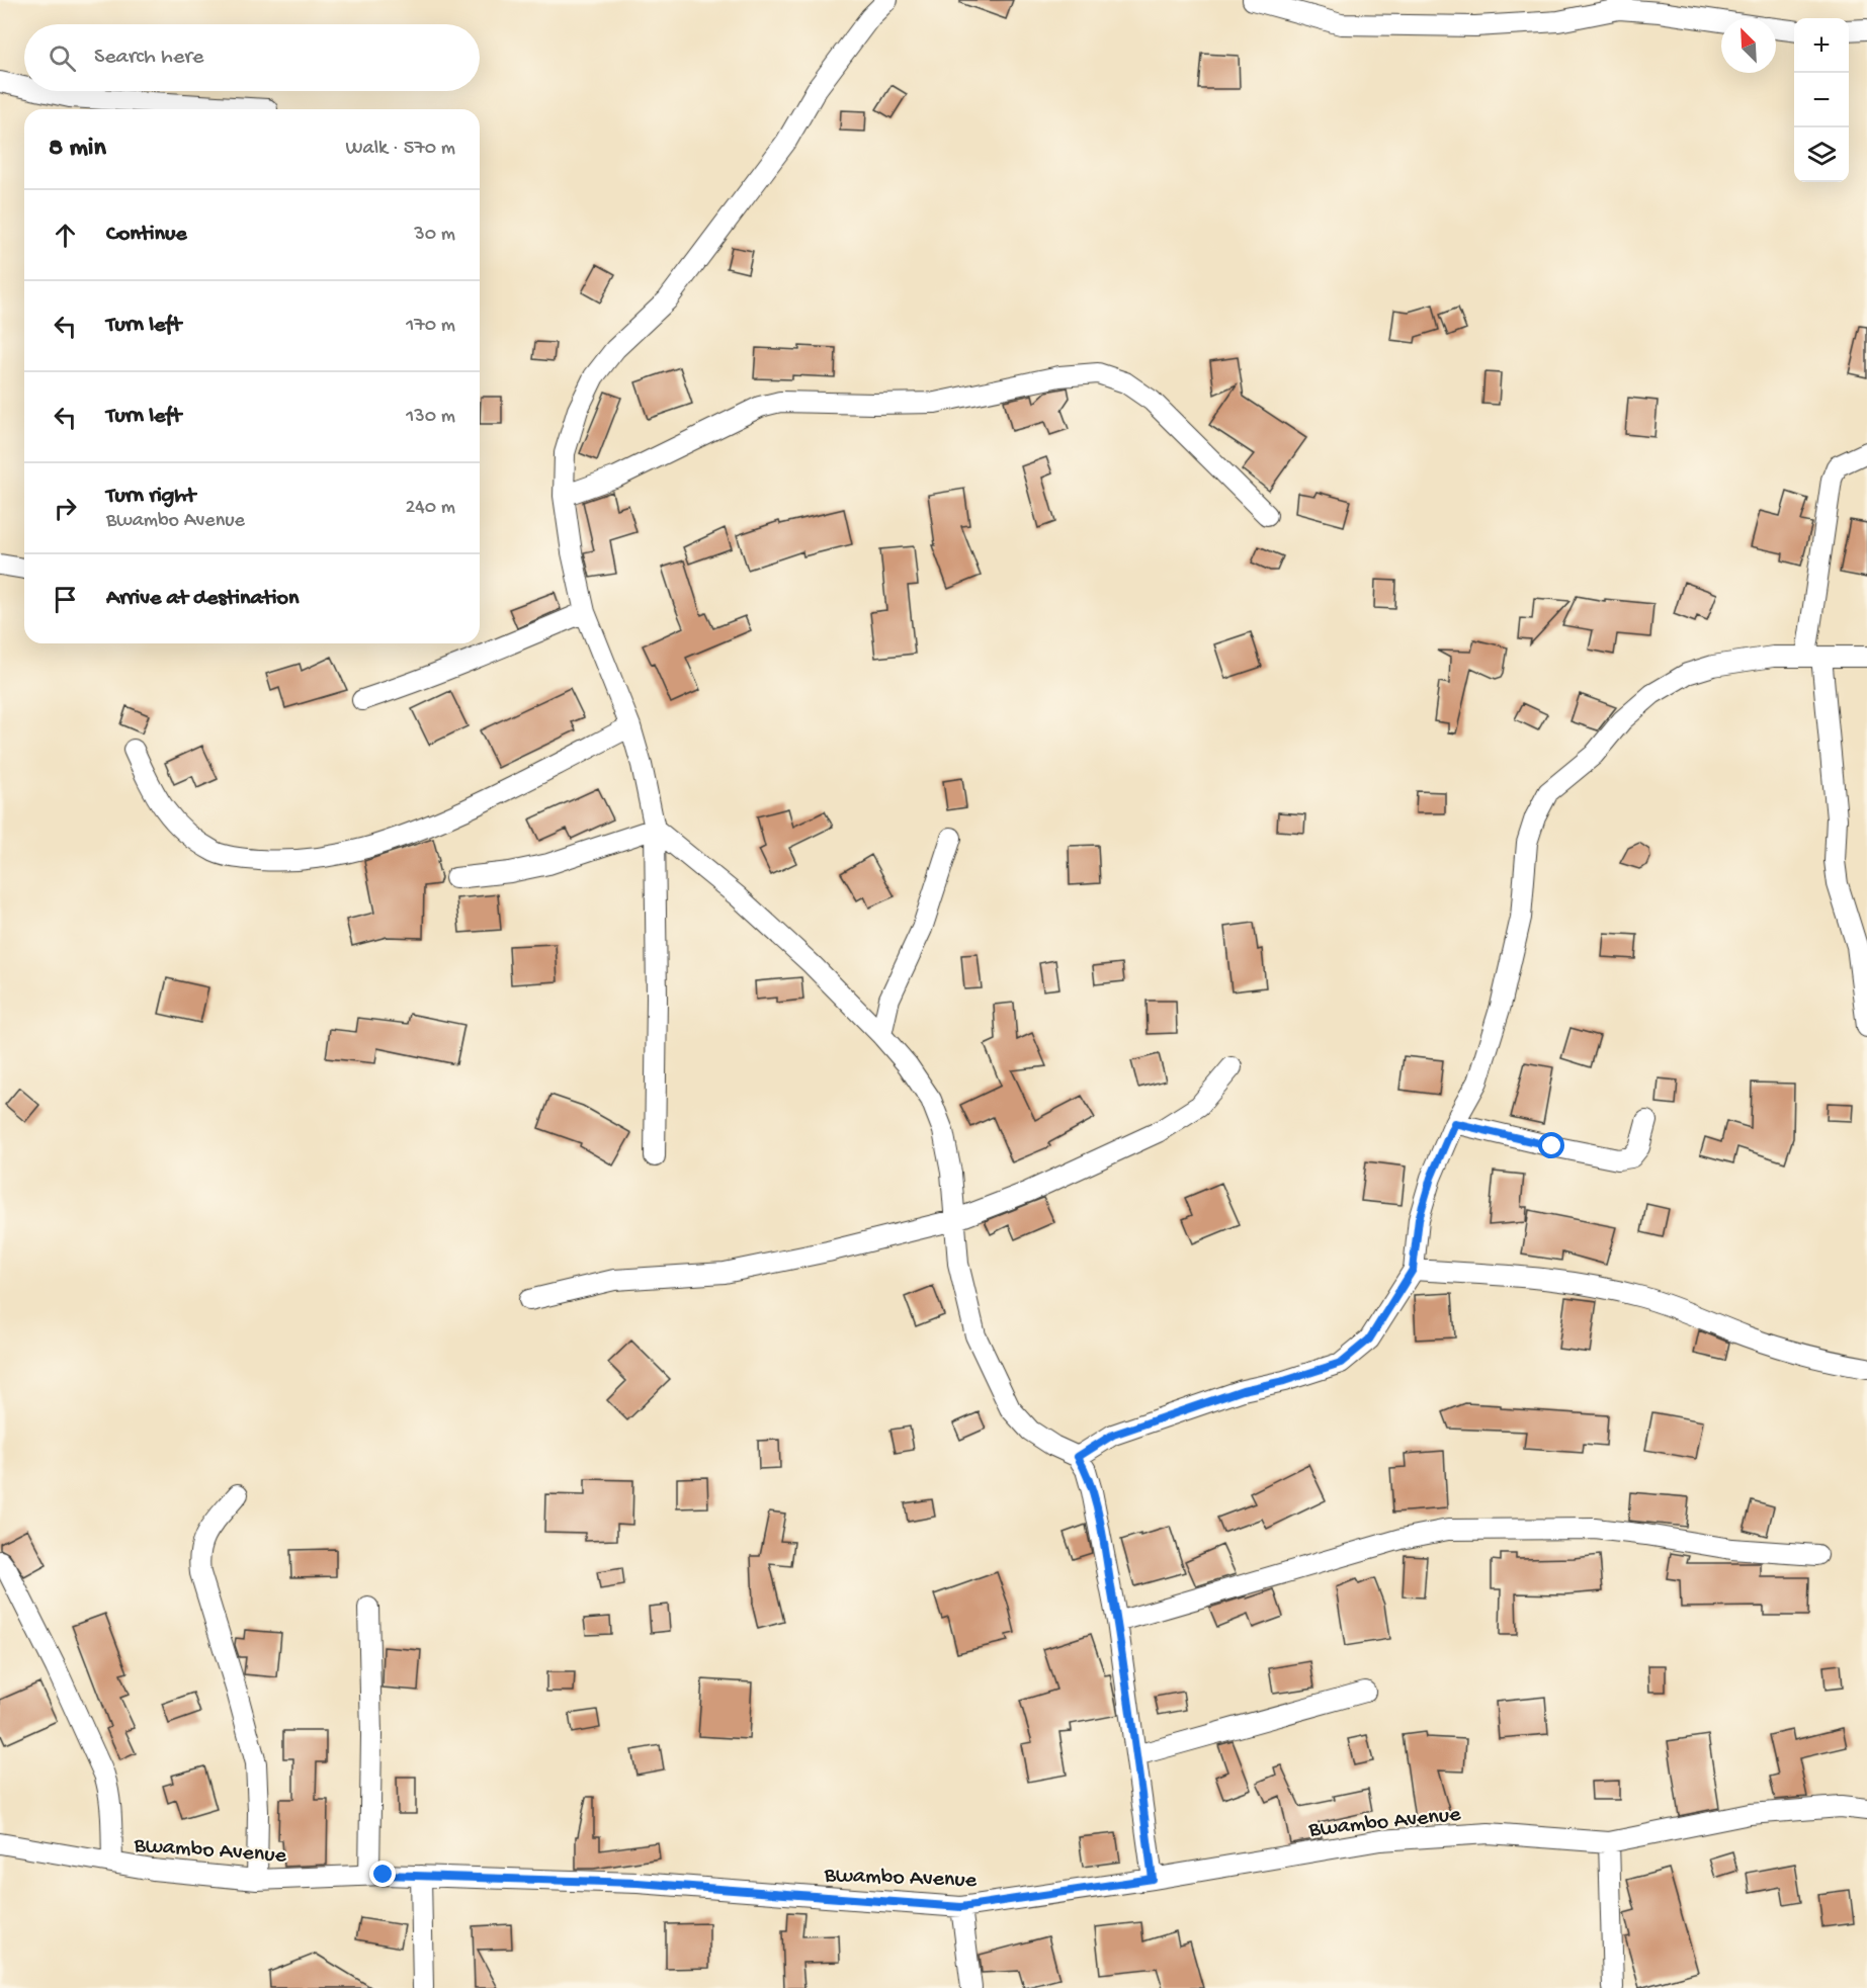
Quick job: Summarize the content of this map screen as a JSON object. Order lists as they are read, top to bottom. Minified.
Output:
{"streets":{"street":["Bwambo Avenue"]},"north":"top left","page":{"map_buttons":["+","−"],"search":"Search here","heading":["8 min","Walk · 570 m"],"list":[["Continue","30 m"],["Turn left","170 m"],["Turn left","130 m"],["Turn right","Bwambo Avenue","240 m"],"Arrive at destination"]}}
